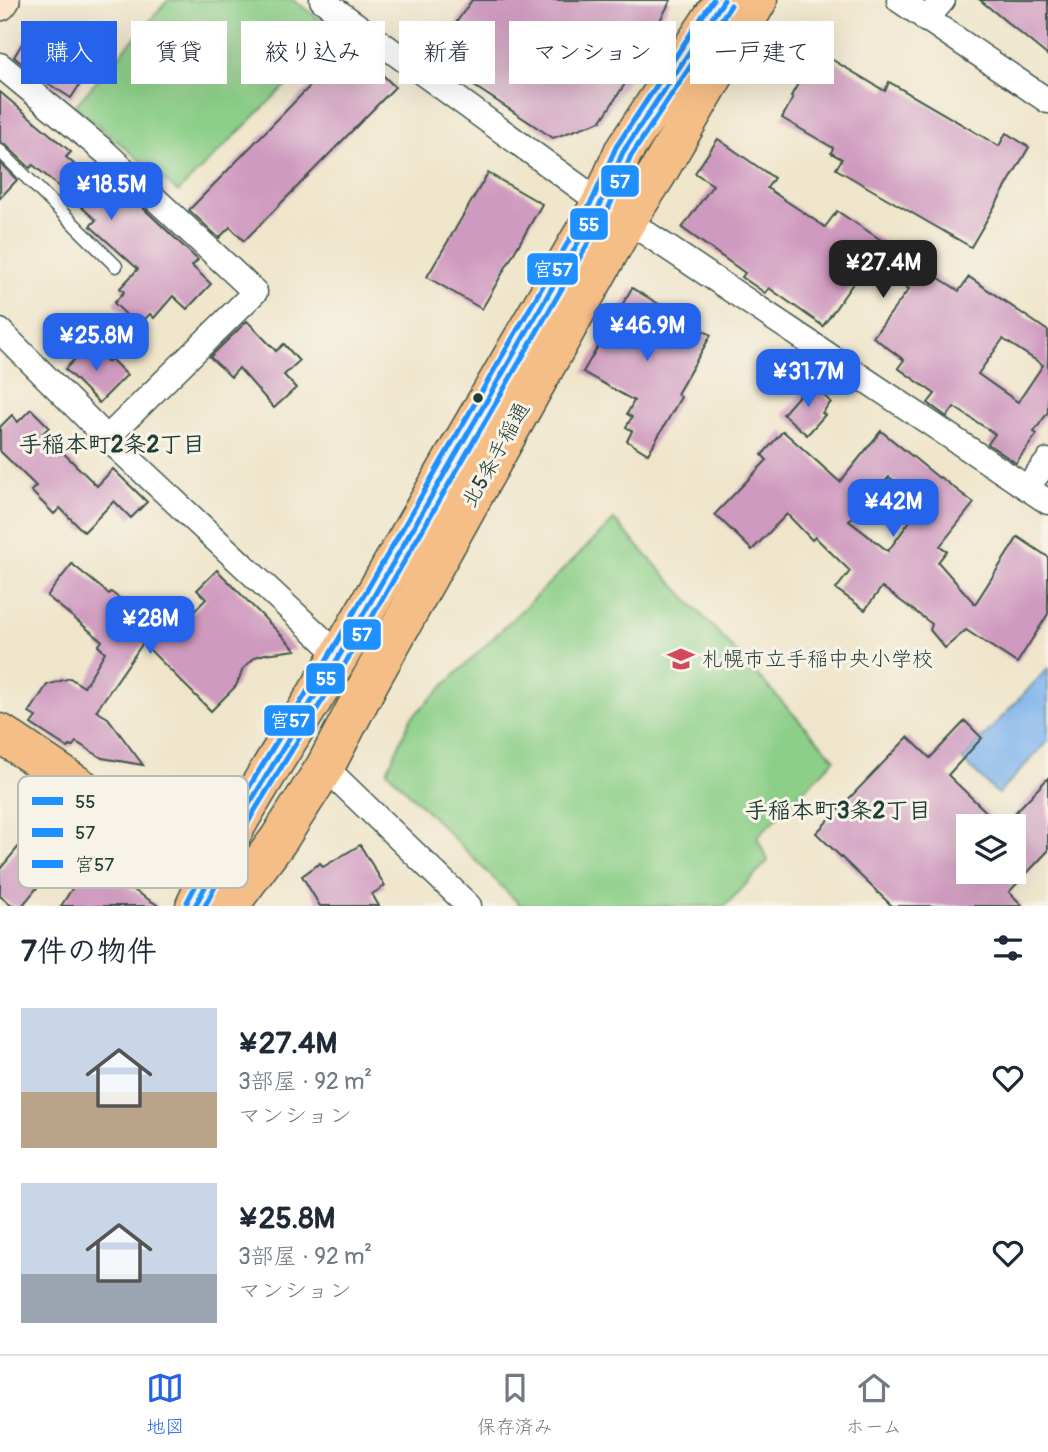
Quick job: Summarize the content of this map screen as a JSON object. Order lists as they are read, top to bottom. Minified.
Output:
{"streets":{"main road":["北5条手稲通"]},"districts":["手稲本町2条2丁目","手稲本町3条2丁目"],"places":{"school or university":["札幌市立手稲中央小学校"]},"lines":["transit line 55","transit line 宮57","transit line 57"],"legend":["55","57","宮57"],"page":{"chip":["購入","賃貸","絞り込み","新着","マンション","一戸建て"],"price":["¥18.5M","¥27.4M","¥46.9M","¥25.8M","¥31.7M","¥42M","¥28M"],"heading":"7件の物件","list":[{"name":"¥27.4M","note":"3部屋 · 92 m² · マンション"},{"name":"¥25.8M","note":"3部屋 · 92 m² · マンション"}],"tabs":["地図","保存済み","ホーム"]}}
